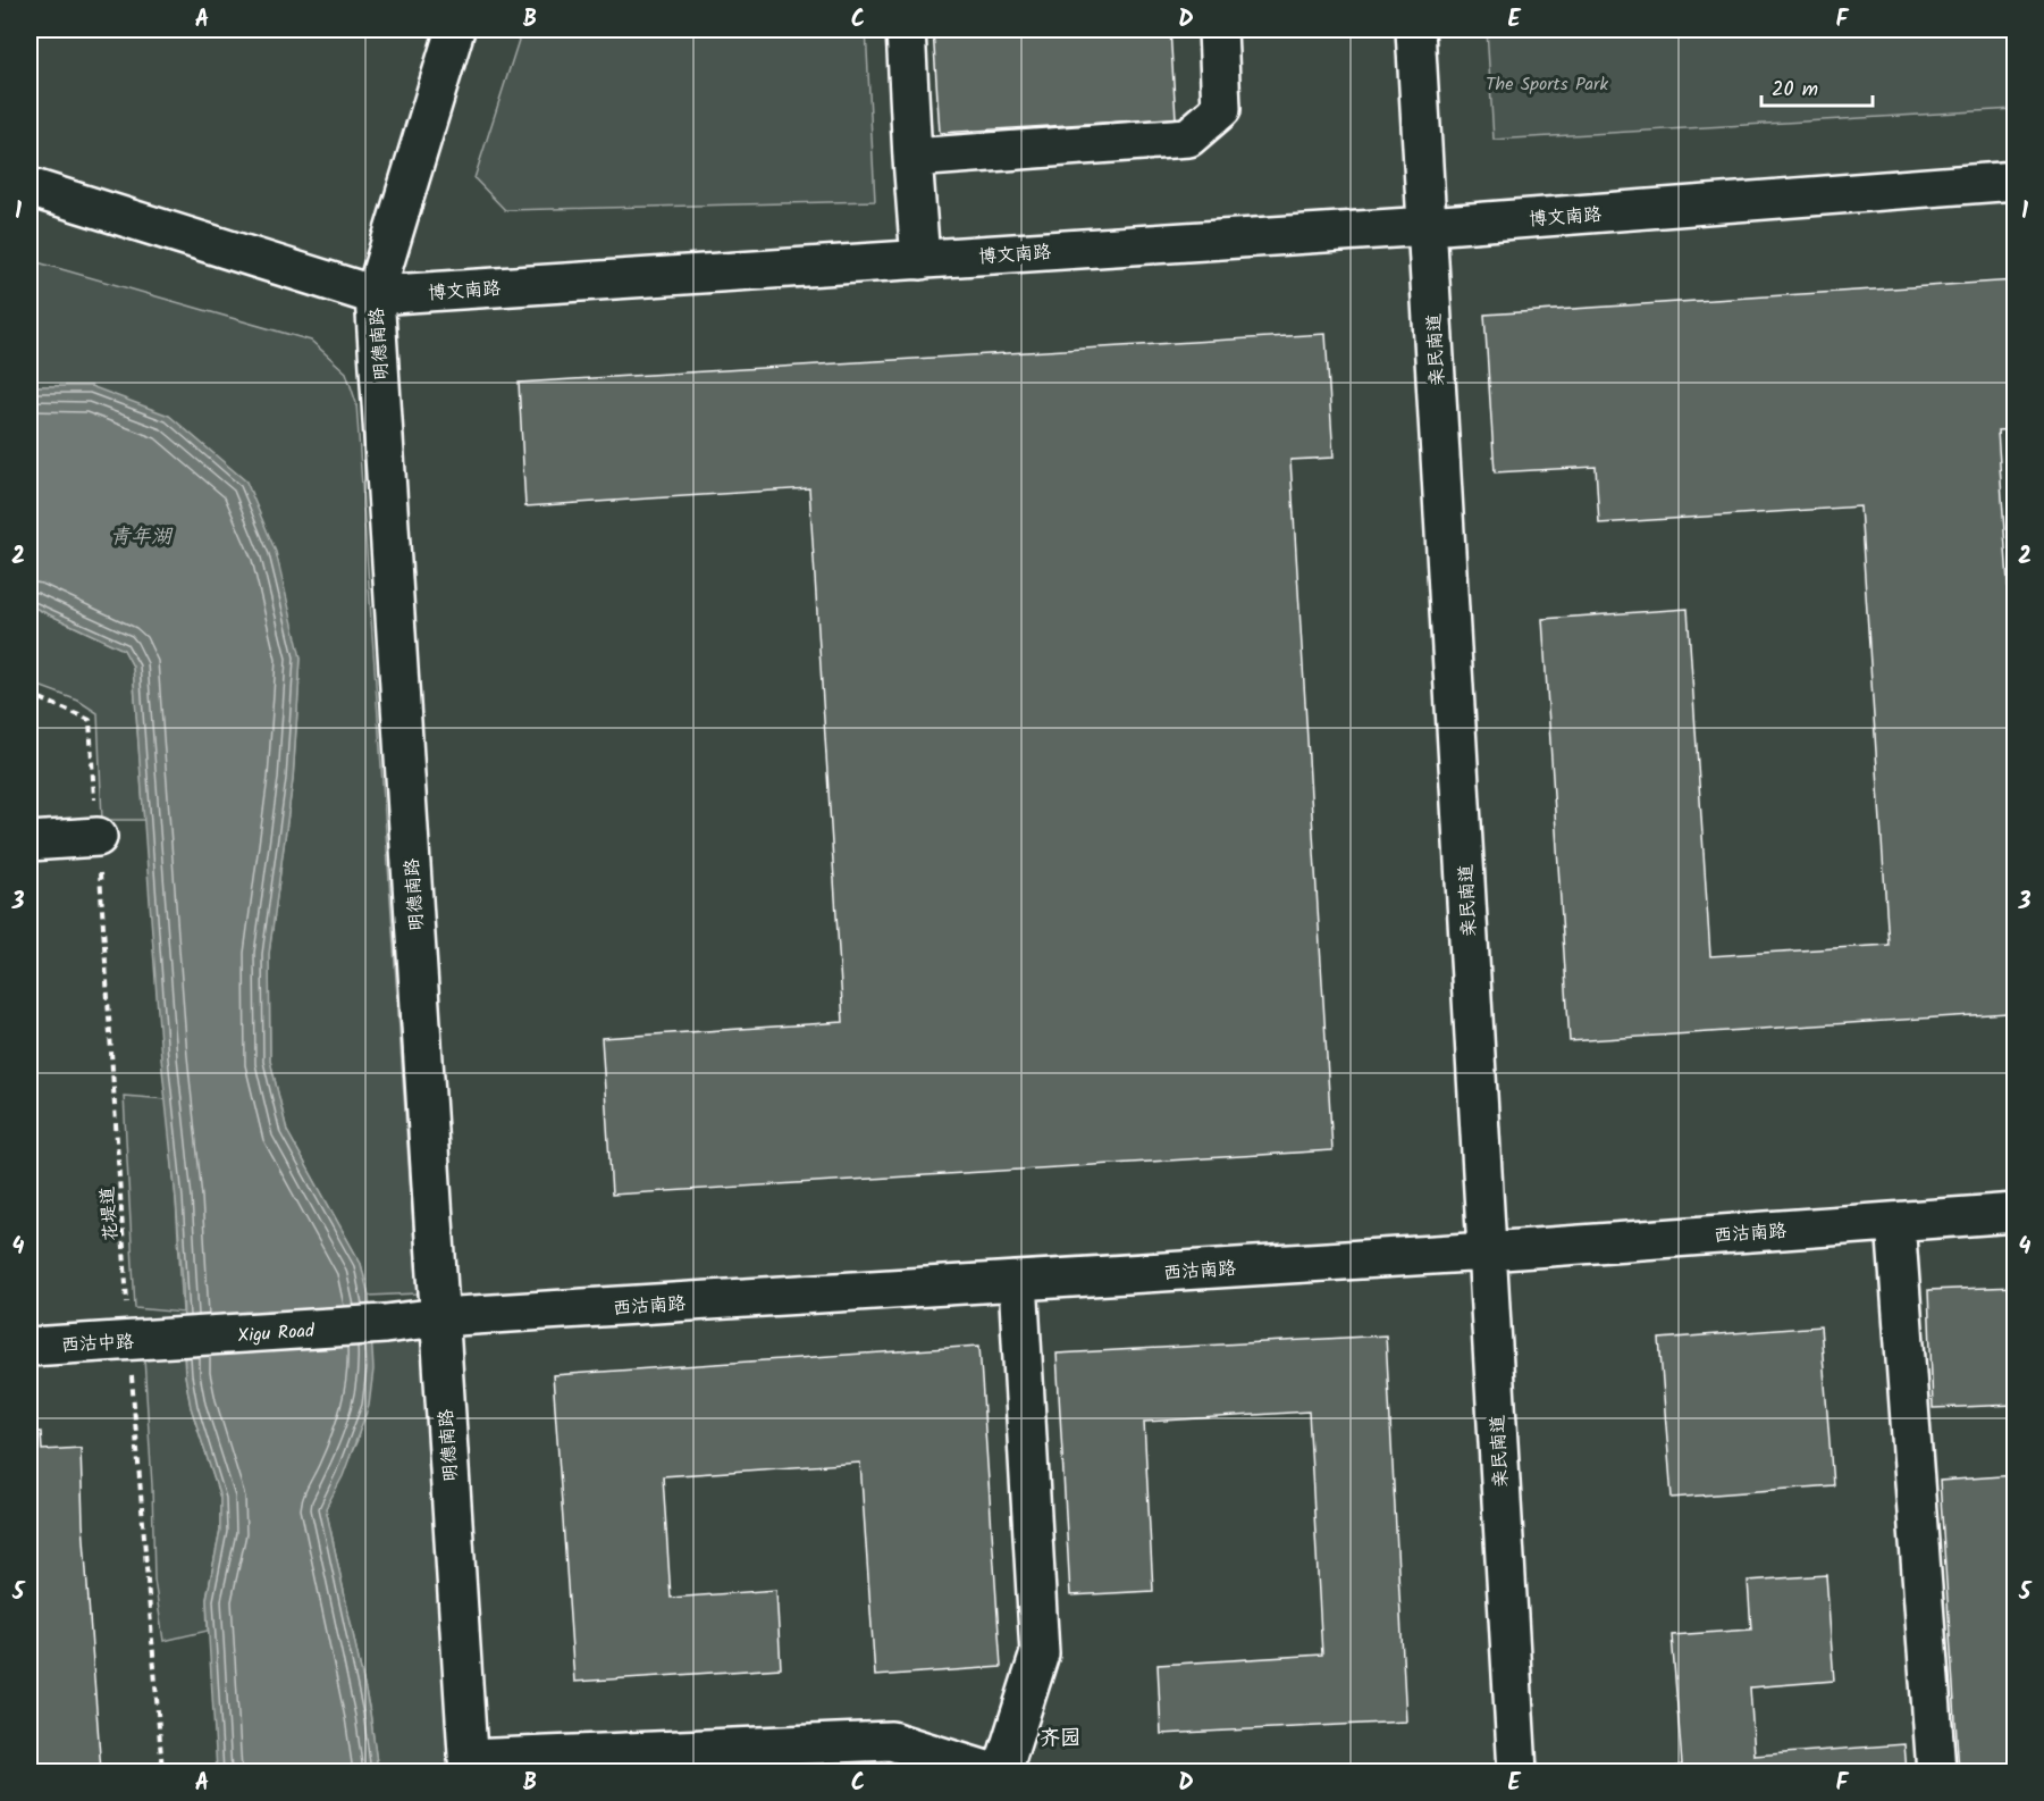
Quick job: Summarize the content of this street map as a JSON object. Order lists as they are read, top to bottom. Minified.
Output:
{"streets":{"street":["博文南路","明德南路","亲民南道","西沽南路","Xigu Road","西沽中路"],"path":["花堤道"]},"crossings":[["博文南路","明德南路"],["博文南路","亲民南道"],["明德南路","西沽南路"],["亲民南道","西沽南路"],["花堤道","西沽中路"],["西沽南路","Xigu Road"],["Xigu Road","西沽中路"]],"districts":["齐园"],"water":["青年湖"],"parks":["The Sports Park"],"scale_bar":"20 m","grid":{"columns":["A","B","C","D","E","F"],"rows":["1","2","3","4","5"]}}
